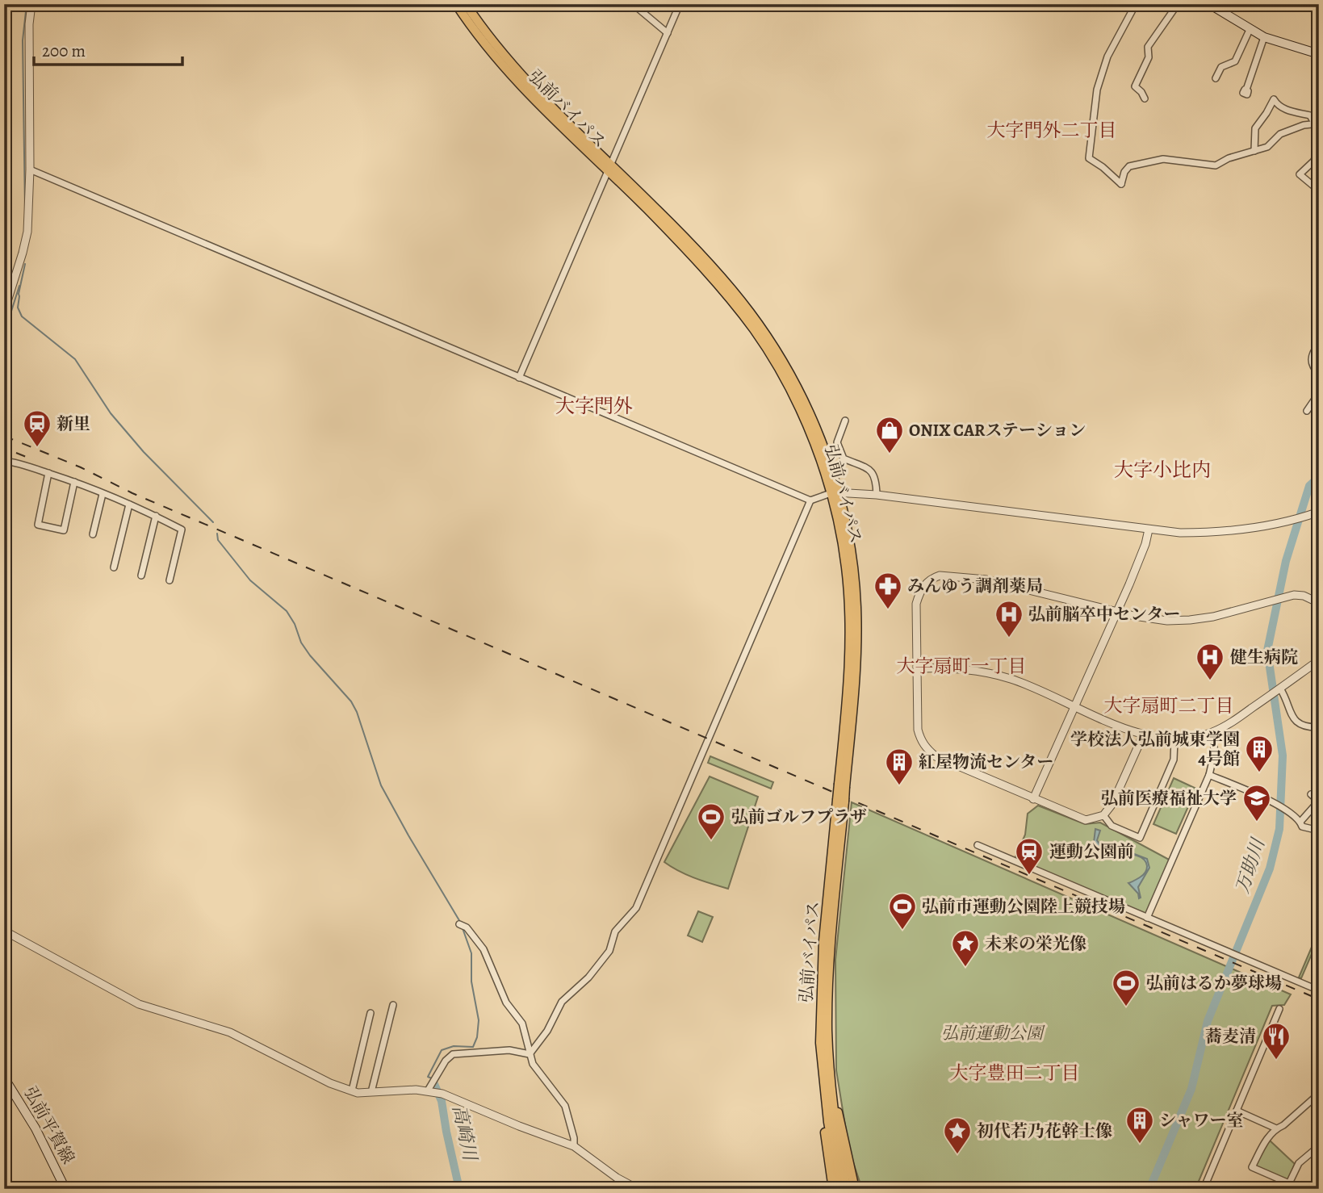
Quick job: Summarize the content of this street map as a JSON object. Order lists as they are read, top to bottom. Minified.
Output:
{"streets":{"highway":["弘前バイパス"],"main road":["弘前平賀線"]},"districts":["大字門外二丁目","大字門外","大字小比内","大字扇町一丁目","大字扇町二丁目","大字豊田二丁目"],"water":["万助川","高崎川"],"parks":["弘前運動公園"],"places":{"station":["新里","運動公園前"],"shop":["ONIX CARステーション"],"pharmacy":["みんゆう調剤薬局"],"hospital":["弘前脳卒中センター","健生病院"],"building":["学校法人弘前城東学園 4号館","紅屋物流センター","シャワー室"],"school or university":["弘前医療福祉大学"],"sports":["弘前ゴルフプラザ","弘前市運動公園陸上競技場","弘前はるか夢球場"],"place":["未来の栄光像","初代若乃花幹士像"],"restaurant":["蕎麦清"]},"scale_bar":"200 m"}
